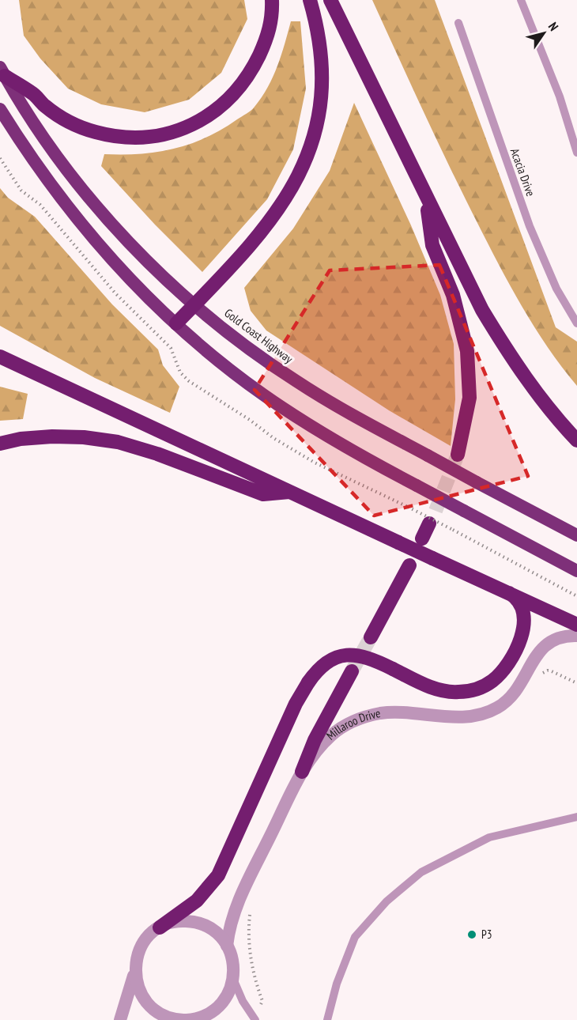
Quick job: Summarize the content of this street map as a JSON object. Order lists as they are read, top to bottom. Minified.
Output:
{"streets":{"highway":["Gold Coast Highway"],"street":["Millaroo Drive"],"lane":["Acacia Drive"]},"places":["P3"],"north":"top right"}
